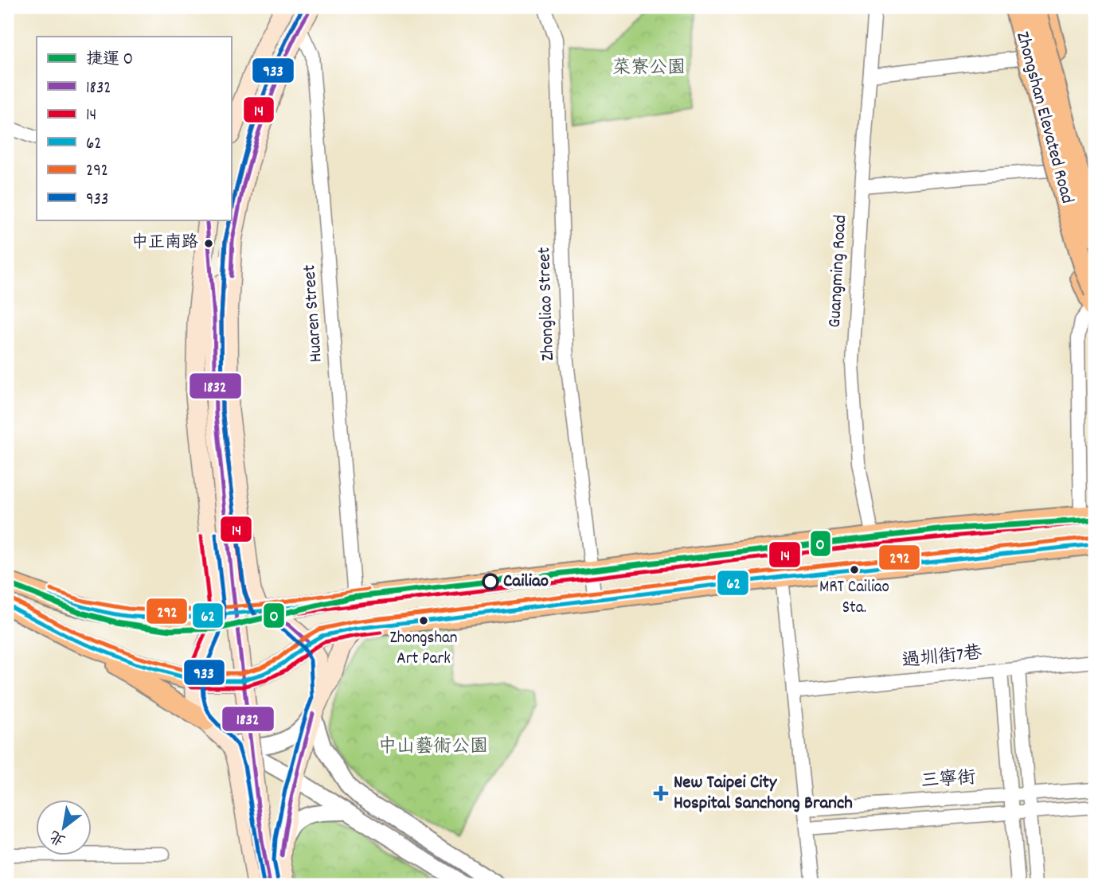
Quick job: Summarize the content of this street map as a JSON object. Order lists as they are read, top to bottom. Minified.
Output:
{"streets":{"highway":["Zhongshan Elevated Road"],"street":["Guangming Road","Zhongliao Street","Huaren Street","過圳街7巷","三寧街"]},"parks":["菜寮公園","中山藝術公園"],"places":{"other":["中正南路","MRT Cailiao Sta.","Cailiao","Zhongshan Art Park"],"health":["New Taipei City Hospital Sanchong Branch"]},"lines":["transit line 1832","transit line 14","transit line 933","metro line O","transit line 292","transit line 62"],"legend":["捷運 O","1832","14","62","292","933"],"north":"bottom left"}
